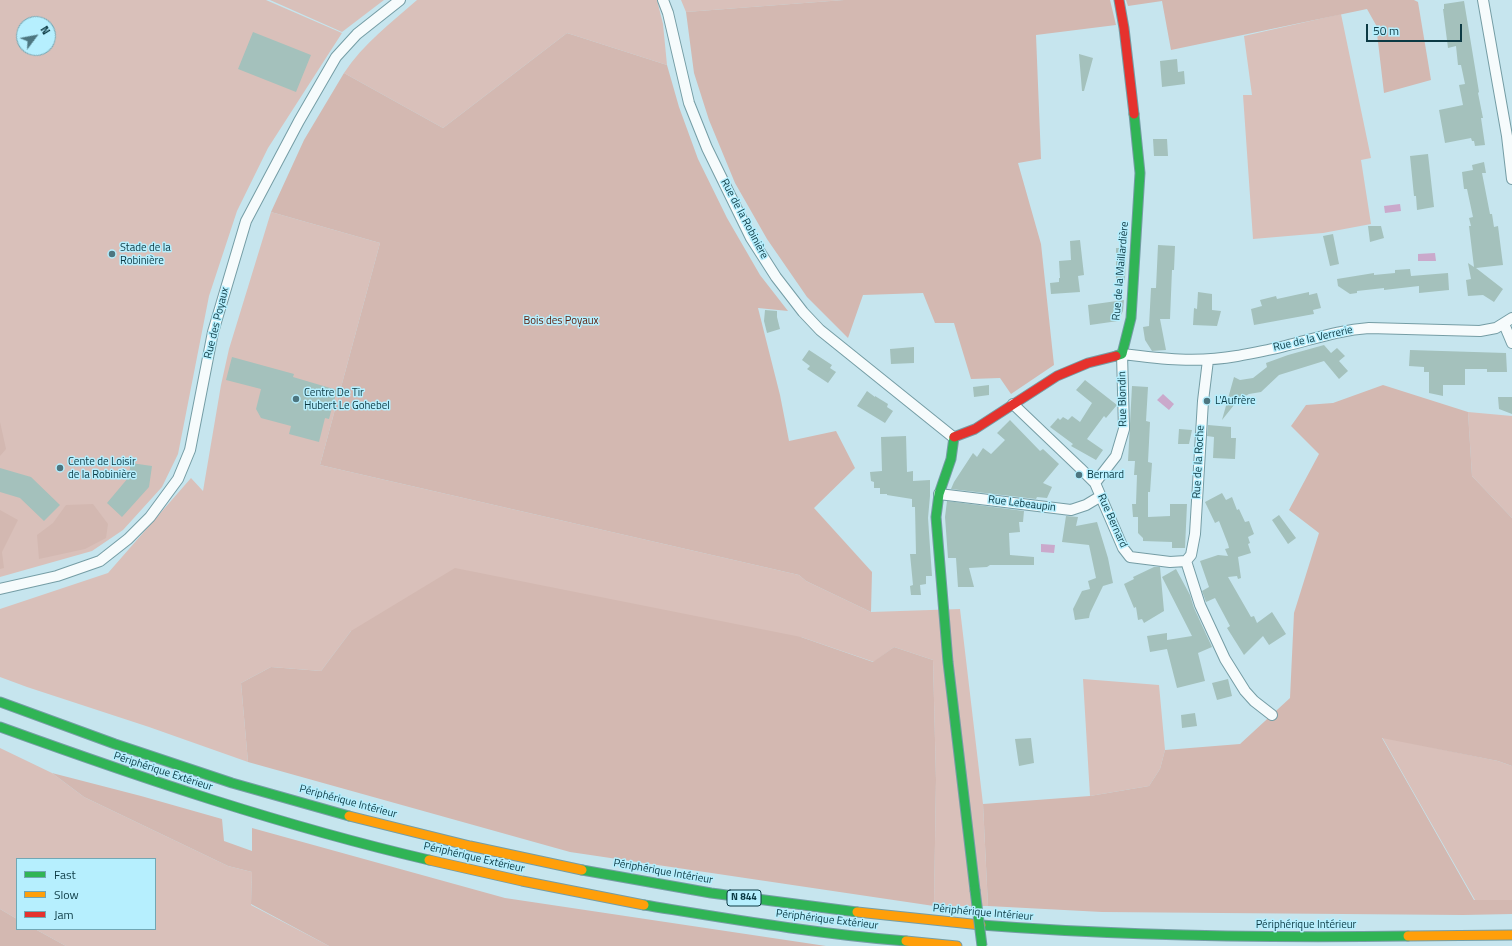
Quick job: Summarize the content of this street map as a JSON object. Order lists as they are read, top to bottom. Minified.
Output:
{"streets":{"main road":["Rue de la Maillardière","Périphérique Extérieur","Périphérique Intérieur","N 844"],"street":["Rue de la Robinière","Rue des Poyaux","Rue de la Verrerie","Rue Blondin","Rue de la Roche","Rue Lebeaupin","Rue Bernard"]},"crossings":[["Rue de la Maillardière","Rue de la Verrerie"],["Rue de la Maillardière","Rue Blondin"],["Rue de la Verrerie","Rue Blondin"],["Rue de la Verrerie","Rue de la Roche"],["Rue Blondin","Rue Bernard"],["Rue de la Roche","Rue Bernard"],["Rue Lebeaupin","Rue Bernard"]],"parks":["Bois des Poyaux"],"places":["Stade de la Robinière","Centre De Tir Hubert Le Gohebel","L'Aufrère","Cente de Loisir de la Robinière","Bernard"],"legend":["Fast","Slow","Jam"],"scale_bar":"50 m","north":"top right"}
